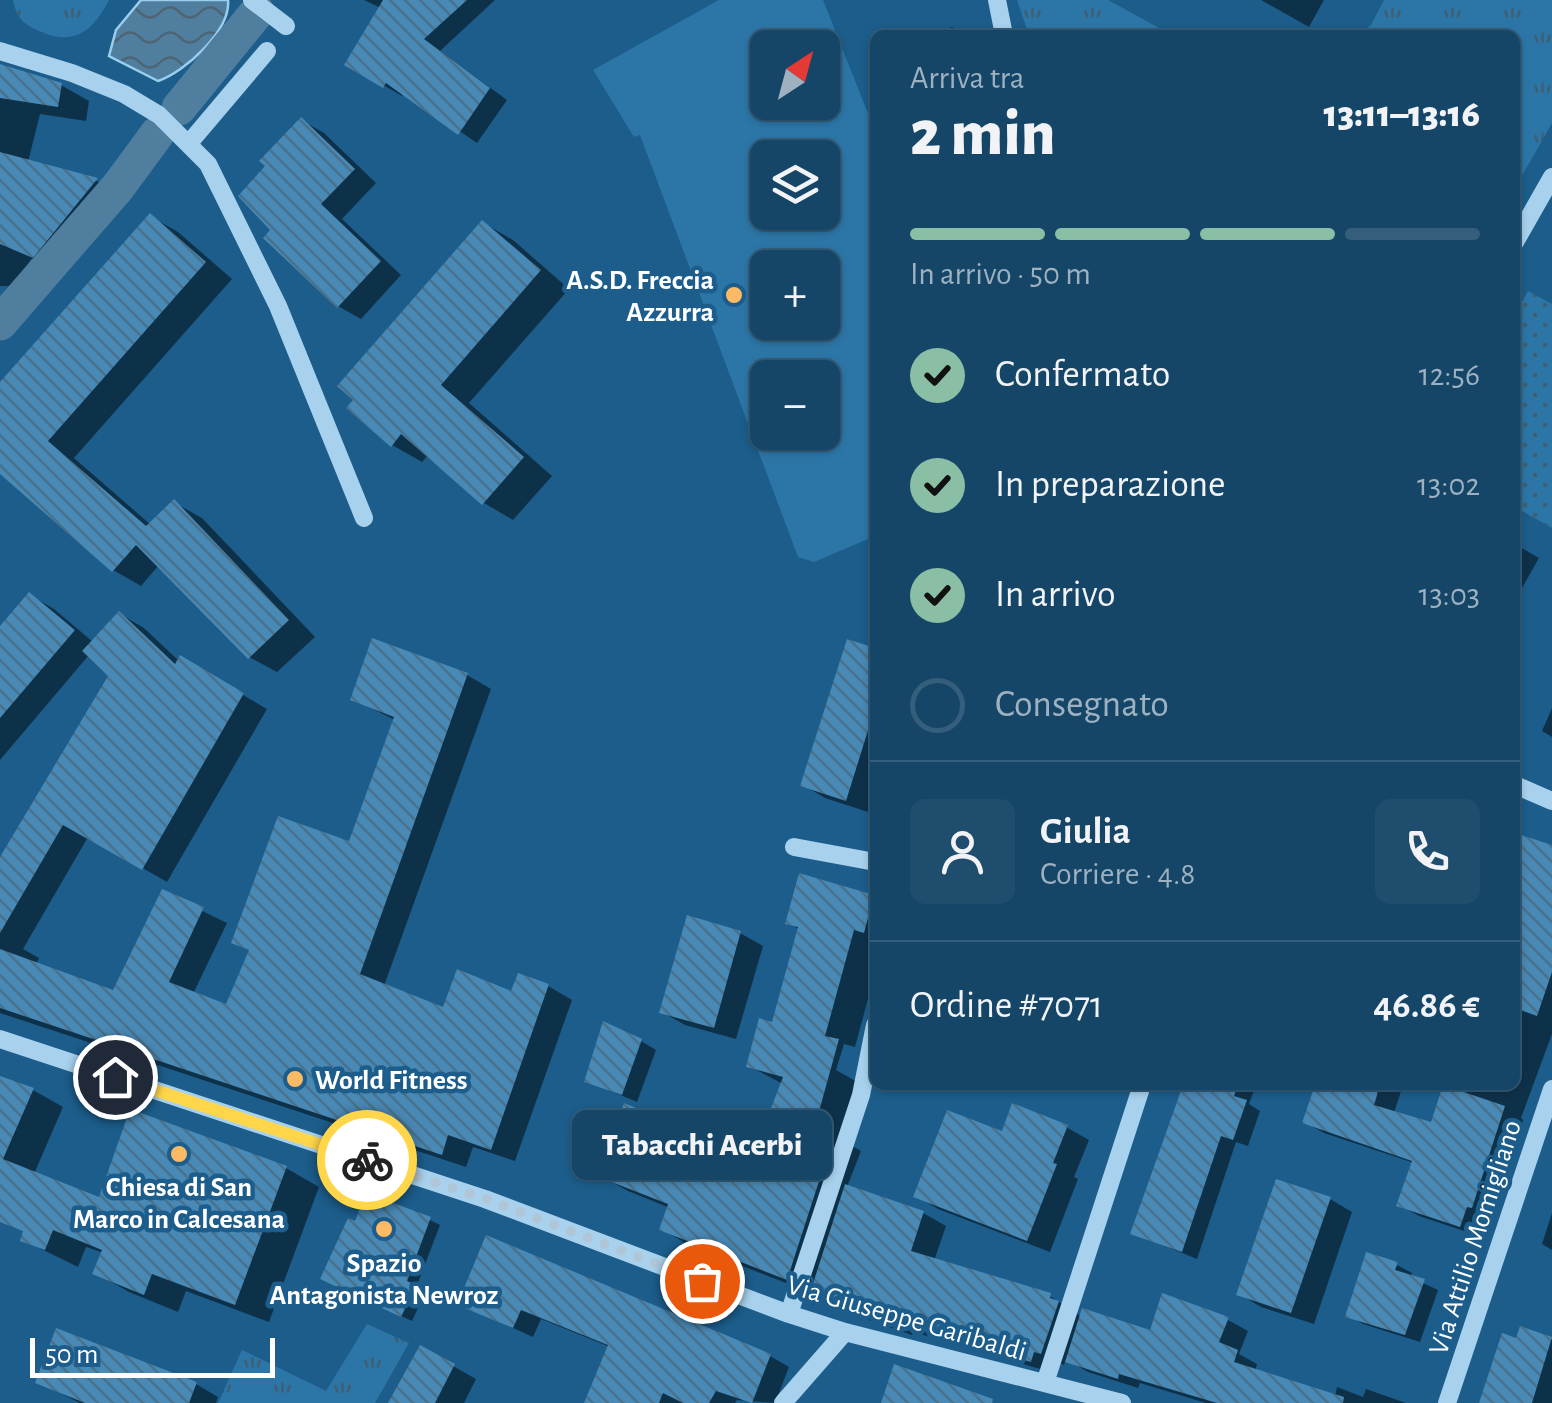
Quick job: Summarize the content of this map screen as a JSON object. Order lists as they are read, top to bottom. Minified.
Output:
{"streets":{"street":["Via Attilio Momigliano","Via Giuseppe Garibaldi"]},"places":["A.S.D. Freccia Azzurra","World Fitness","Chiesa di San Marco in Calcesana","Spazio Antagonista Newroz","Tabacchi Acerbi"],"scale_bar":"50 m","north":"top right","page":{"map_buttons":["+","−"],"heading":["2 min","Arriva tra","13:11–13:16"],"panel":["Giulia","Corriere · 4.8","Ordine #7071","46.86 €"],"bar":"In arrivo · 50 m","list":[["Confermato","12:56"],["In preparazione","13:02"],["In arrivo","13:03"],"Consegnato"],"bubble":"Tabacchi Acerbi","scale":"50 m"}}
